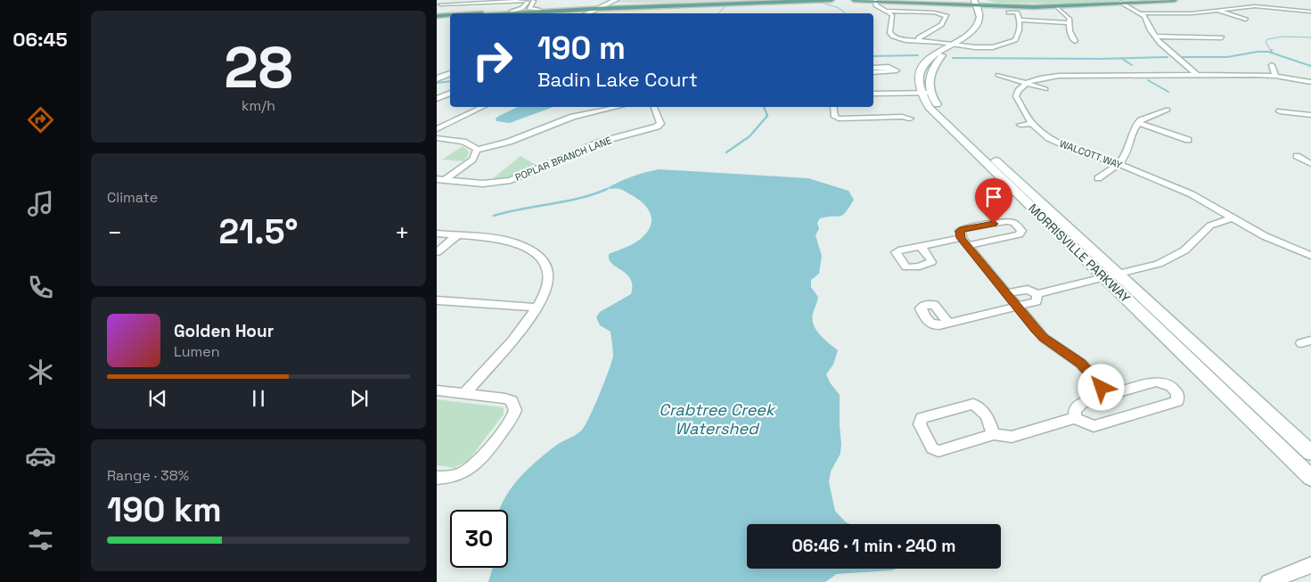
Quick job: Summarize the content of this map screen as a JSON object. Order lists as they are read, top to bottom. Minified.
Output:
{"streets":{"main road":["MORRISVILLE PARKWAY"],"street":["WALCOTT WAY","POPLAR BRANCH LANE"]},"water":["Crabtree Creek Watershed"],"page":{"tabs":"06:45","tile":[["28","km/h"],"Climate",["Range · 38%","190 km"]],"turn":["190 m","Badin Lake Court"],"heat":["−","21.5°","+"],"song":["Golden Hour","Lumen"],"limit":"30","trip":"06:46 · 1 min · 240 m"}}
